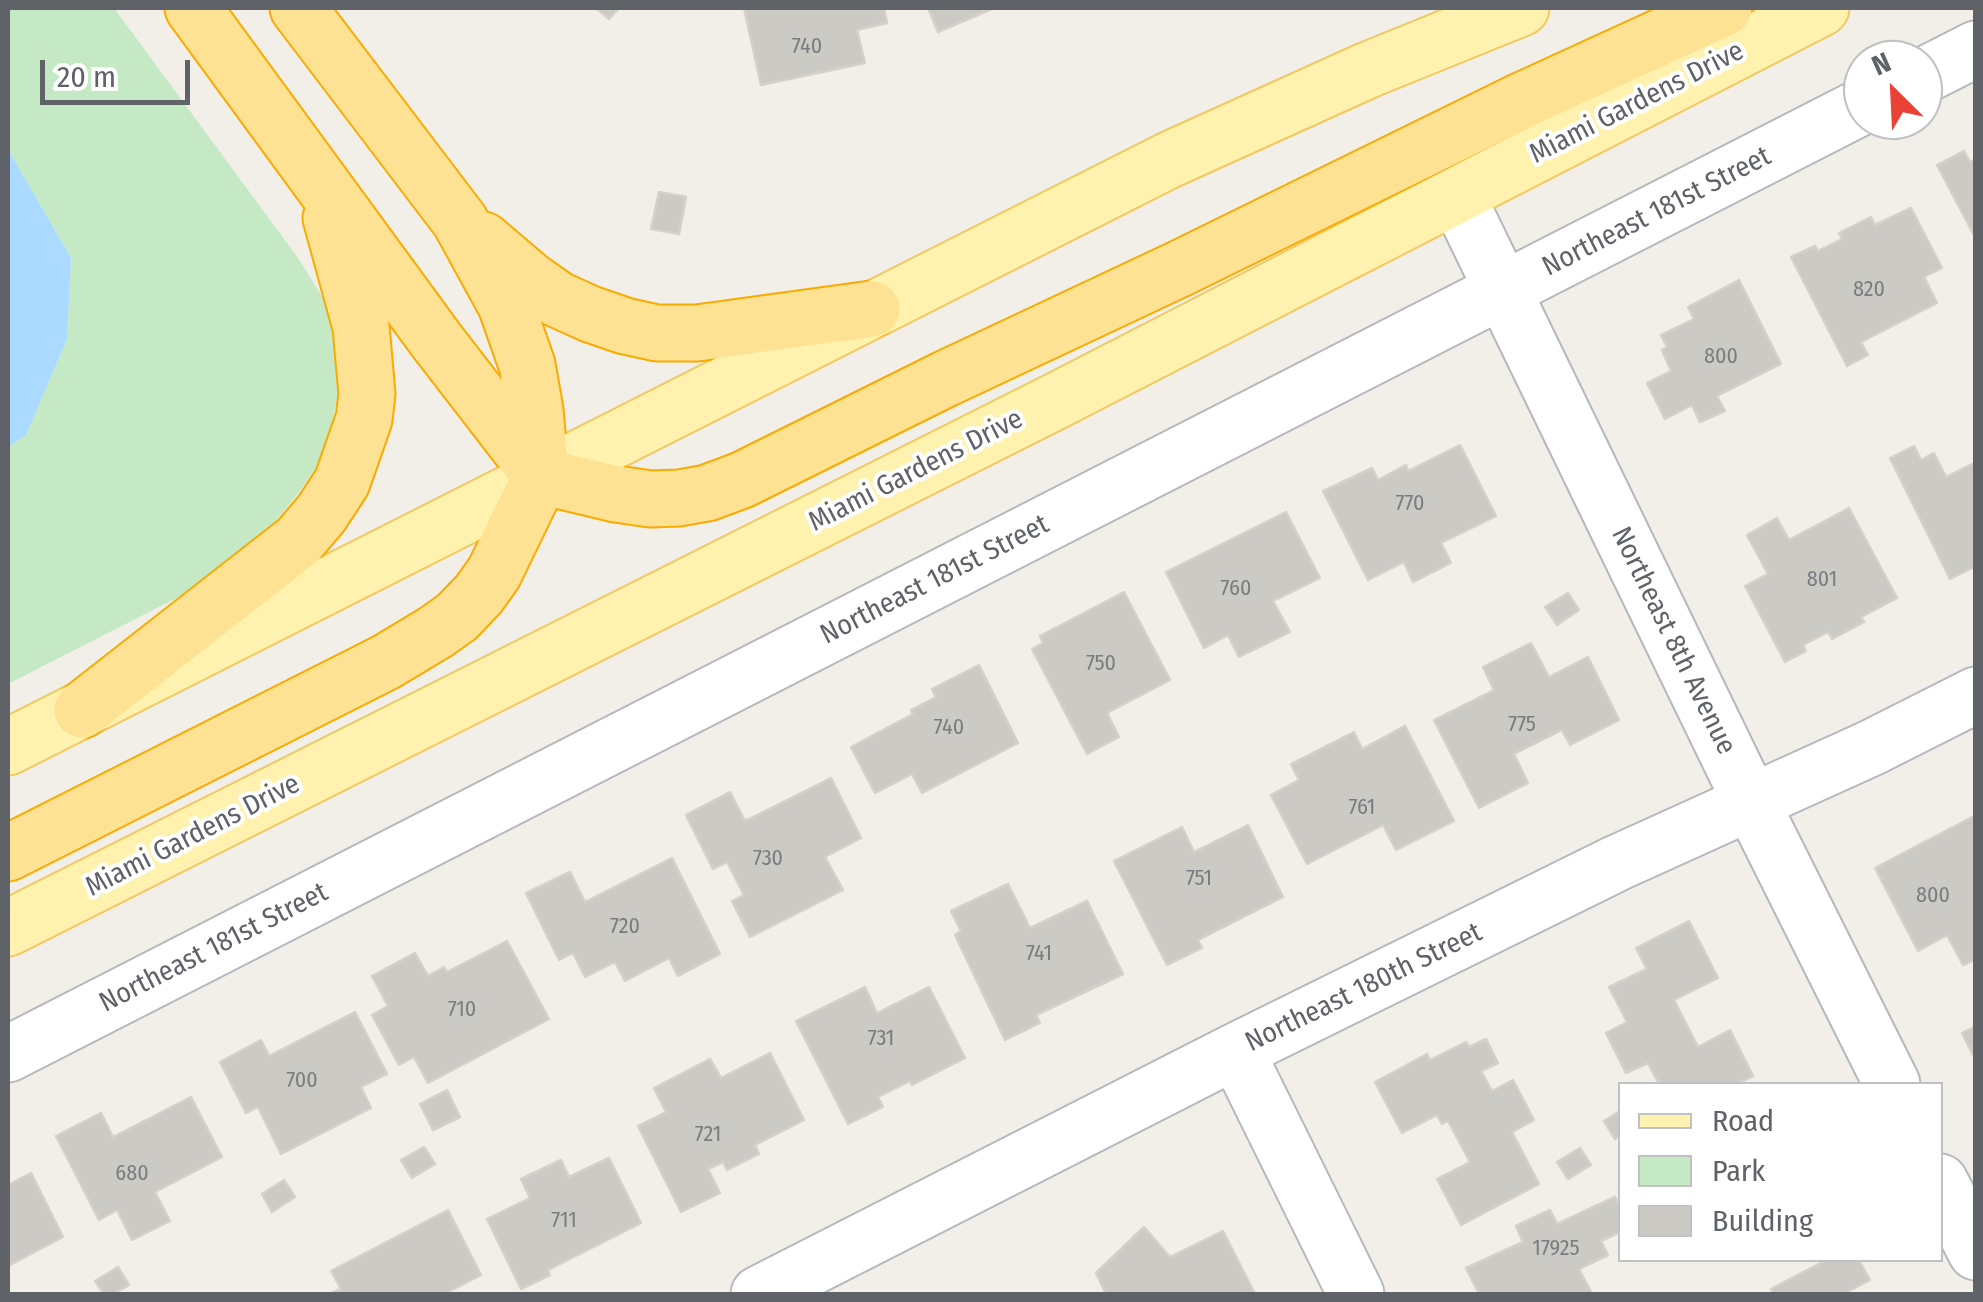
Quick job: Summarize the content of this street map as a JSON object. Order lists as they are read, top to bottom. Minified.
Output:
{"streets":{"main road":["Miami Gardens Drive"],"street":["Northeast 181st Street","Northeast 8th Avenue","Northeast 180th Street"]},"crossings":[["Miami Gardens Drive","Northeast 8th Avenue"],["Northeast 181st Street","Northeast 8th Avenue"],["Northeast 8th Avenue","Northeast 180th Street"]],"house_numbers":["740","820","800","770","801","760","750","775","740","761","730","751","800","720","741","710","731","700","721","680","711","17925"],"legend":["Road","Park","Building"],"scale_bar":"20 m","north":"top left"}
